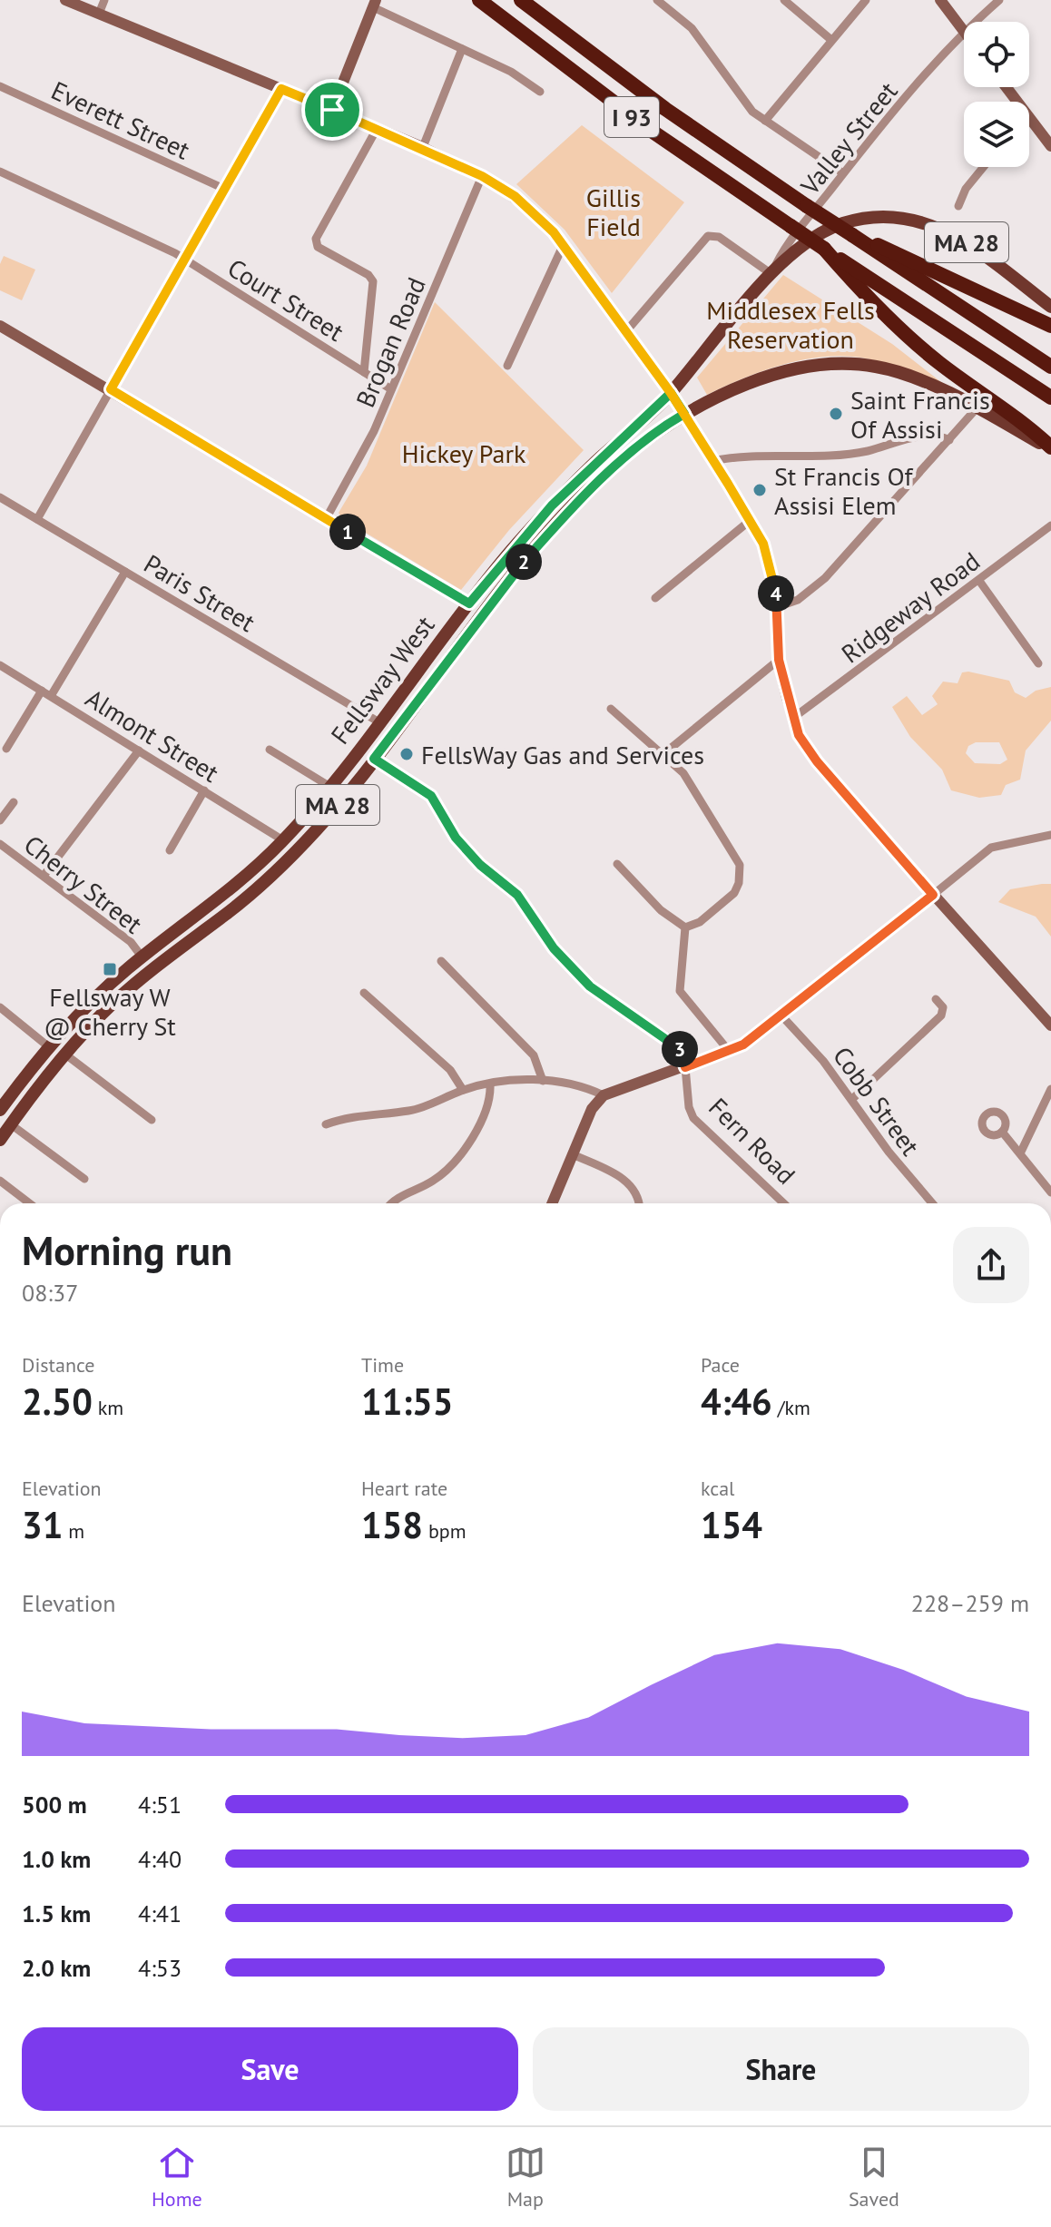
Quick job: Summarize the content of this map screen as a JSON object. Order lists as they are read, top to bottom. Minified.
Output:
{"streets":{"highway":["I 93"],"main road":["MA 28","Fellsway West"],"street":["Everett Street","Valley Street","Court Street","Brogan Road","Paris Street","Ridgeway Road","Almont Street","Cherry Street","Cobb Street","Fern Road"]},"crossings":[["Valley Street","Fellsway West"],["Court Street","Brogan Road"],["Paris Street","Fellsway West"],["Fellsway West","Almont Street"],["Fellsway West","Cherry Street"],["Fellsway West","Fern Road"]],"parks":["Gillis Field","Middlesex Fells Reservation","Hickey Park"],"places":{"other":["Saint Francis Of Assisi","St Francis Of Assisi Elem","FellsWay Gas and Services"],"transit":["Fellsway W @ Cherry St"]},"page":{"pins":["1","2","4","3"],"heading":["Morning run","08:37"],"stats":[["Distance","2.50 km"],["Time","11:55"],["Pace","4:46 /km"],["Elevation","31 m"],["Heart rate","158 bpm"],["kcal","154"]],"chart":["Elevation","228–259 m"],"list":[{"name":"500 m","note":"4:51"},{"name":"1.0 km","note":"4:40"},{"name":"1.5 km","note":"4:41"},{"name":"2.0 km","note":"4:53"}],"buttons":["Save","Share"],"tabs":["Home","Map","Saved"]}}
